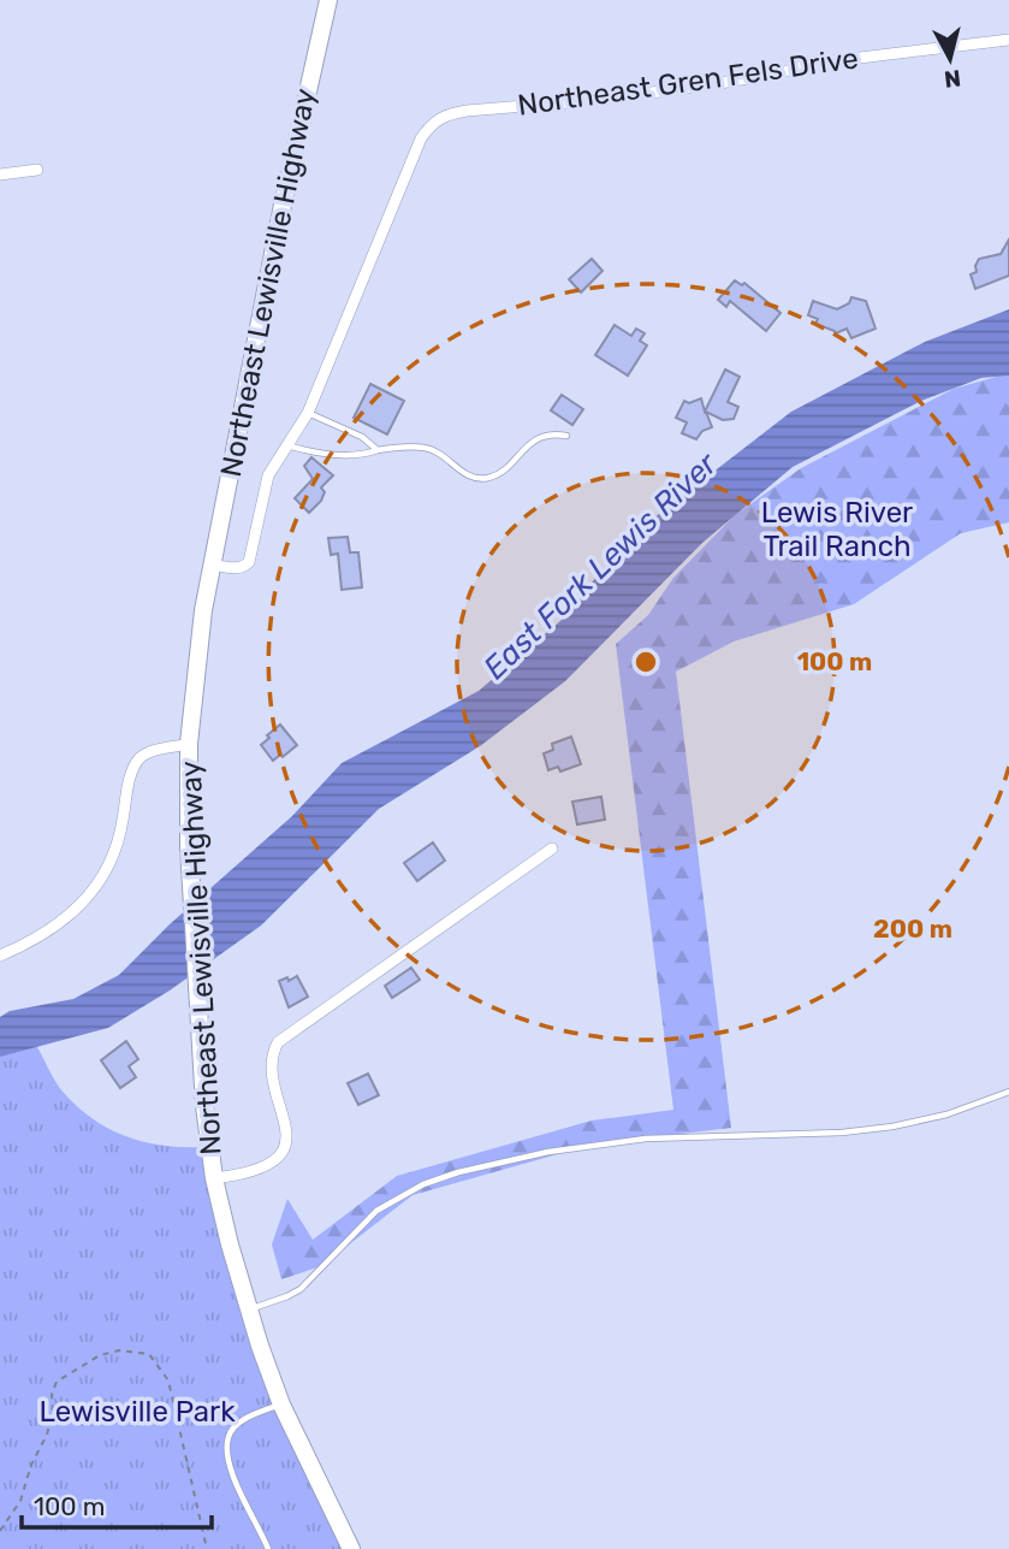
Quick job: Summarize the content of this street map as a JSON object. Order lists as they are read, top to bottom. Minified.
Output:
{"streets":{"main road":["Northeast Lewisville Highway"],"street":["Northeast Gren Fels Drive"]},"crossings":[["Northeast Gren Fels Drive","Northeast Lewisville Highway"]],"water":["East Fork Lewis River"],"parks":["Lewis River Trail Ranch","Lewisville Park"],"scale_bar":"100 m","north":"bottom","rings":["100 m","200 m"]}
